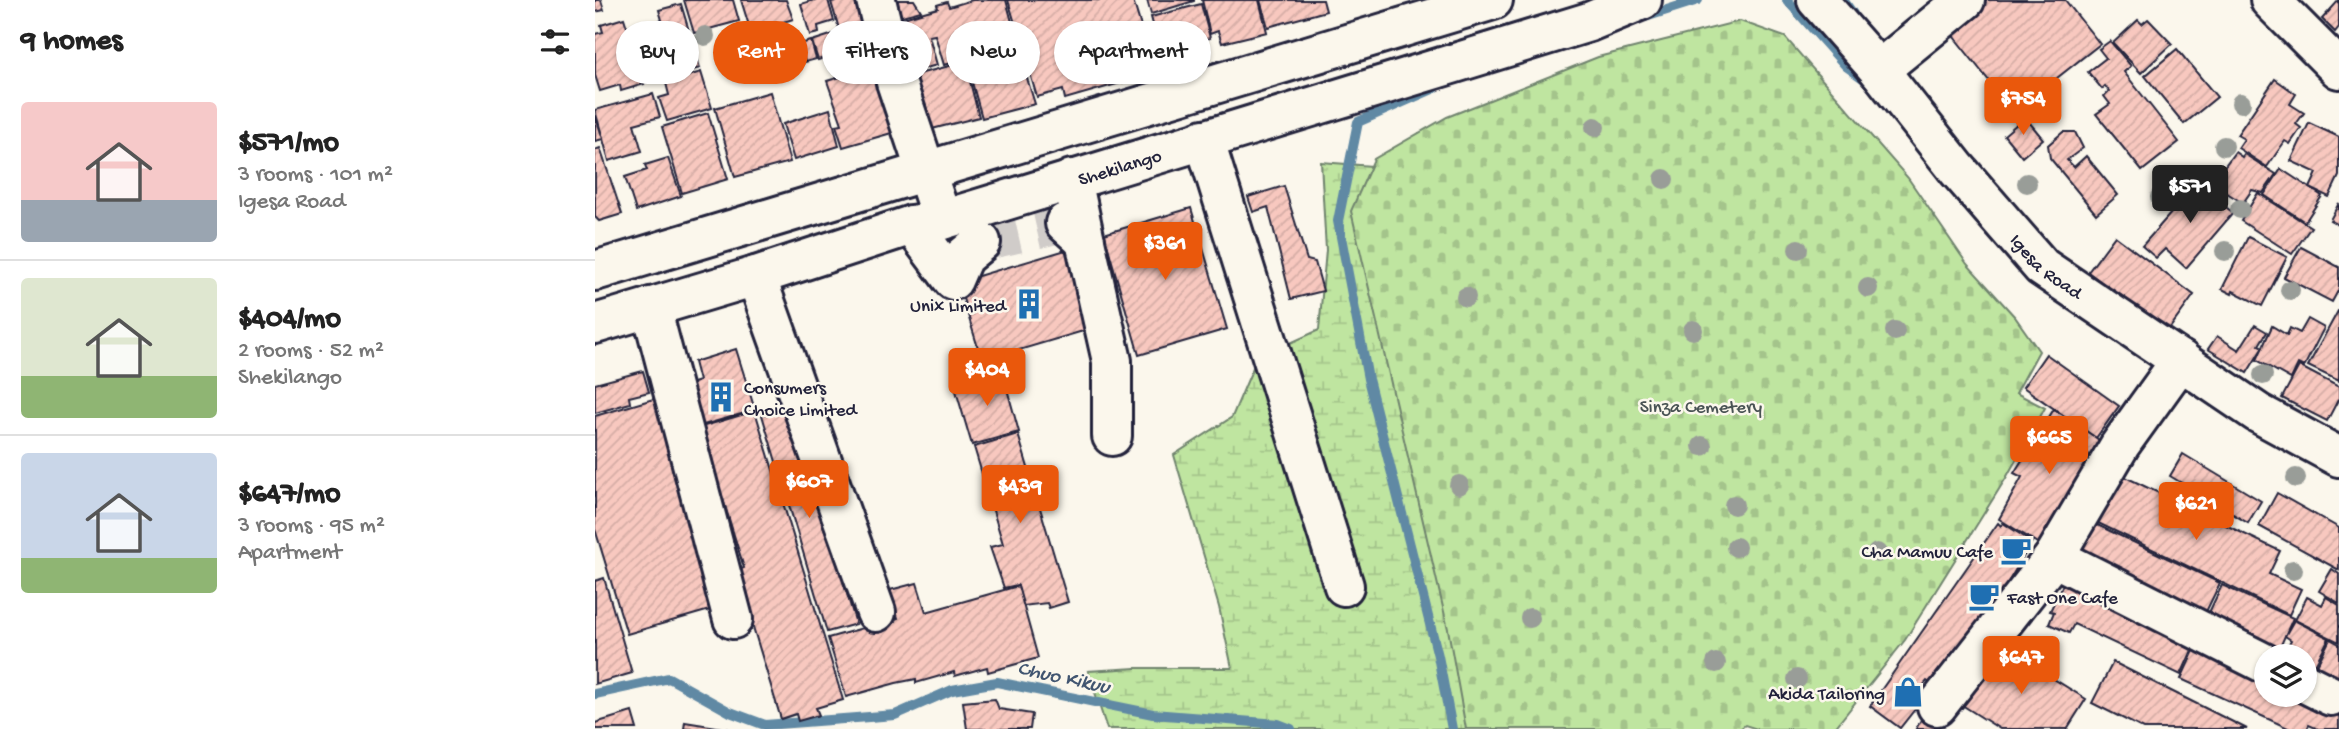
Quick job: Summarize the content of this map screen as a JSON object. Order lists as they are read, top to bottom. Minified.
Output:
{"streets":{"main road":["Shekilango","Igesa Road"]},"water":["Chuo Kikuu"],"parks":["Sinza Cemetery"],"places":{"building":["Unix Limited","Consumers Choice Limited"],"cafe":["Cha Mamuu Cafe","Fast One Cafe"],"shop":["Akida Tailoring"]},"page":{"heading":"9 homes","chip":["Buy","Rent","Filters","New","Apartment"],"price":["$754","$571","$361","$404","$665","$607","$439","$621","$647"],"list":[{"name":"$571/mo","note":"3 rooms · 101 m² · Igesa Road"},{"name":"$404/mo","note":"2 rooms · 52 m² · Shekilango"},{"name":"$647/mo","note":"3 rooms · 95 m² · Apartment"}]}}
